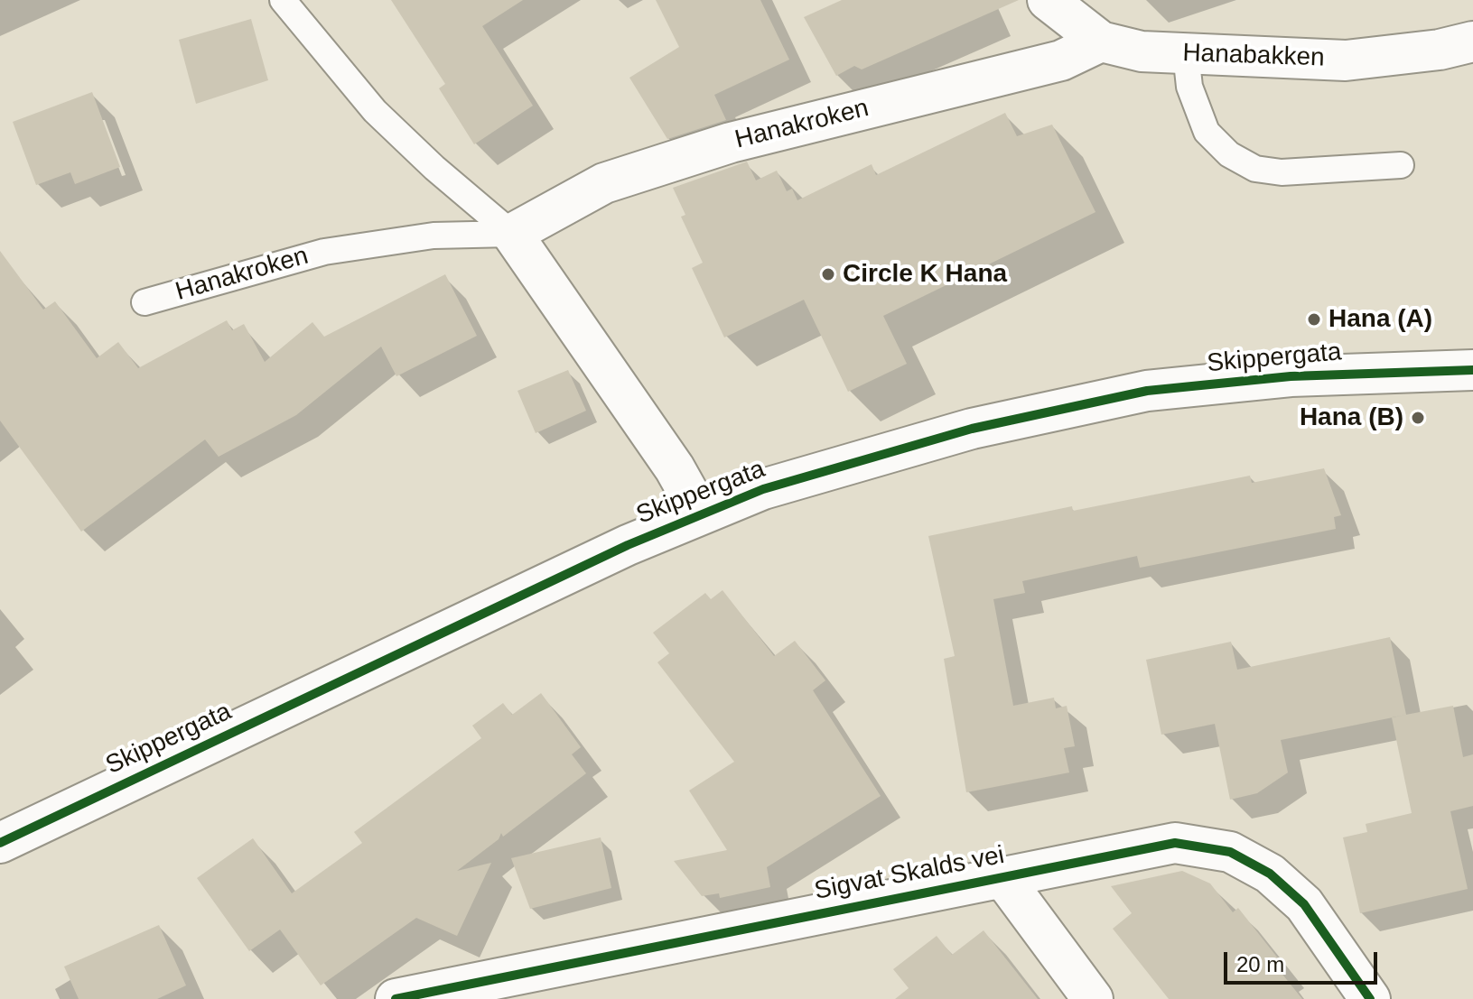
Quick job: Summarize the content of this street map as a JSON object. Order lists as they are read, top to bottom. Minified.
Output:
{"streets":{"street":["Hanabakken","Hanakroken","Skippergata","Sigvat Skalds vei"]},"crossings":[["Hanabakken","Hanakroken"]],"places":["Circle K Hana","Hana (A)","Hana (B)"],"scale_bar":"20 m"}
